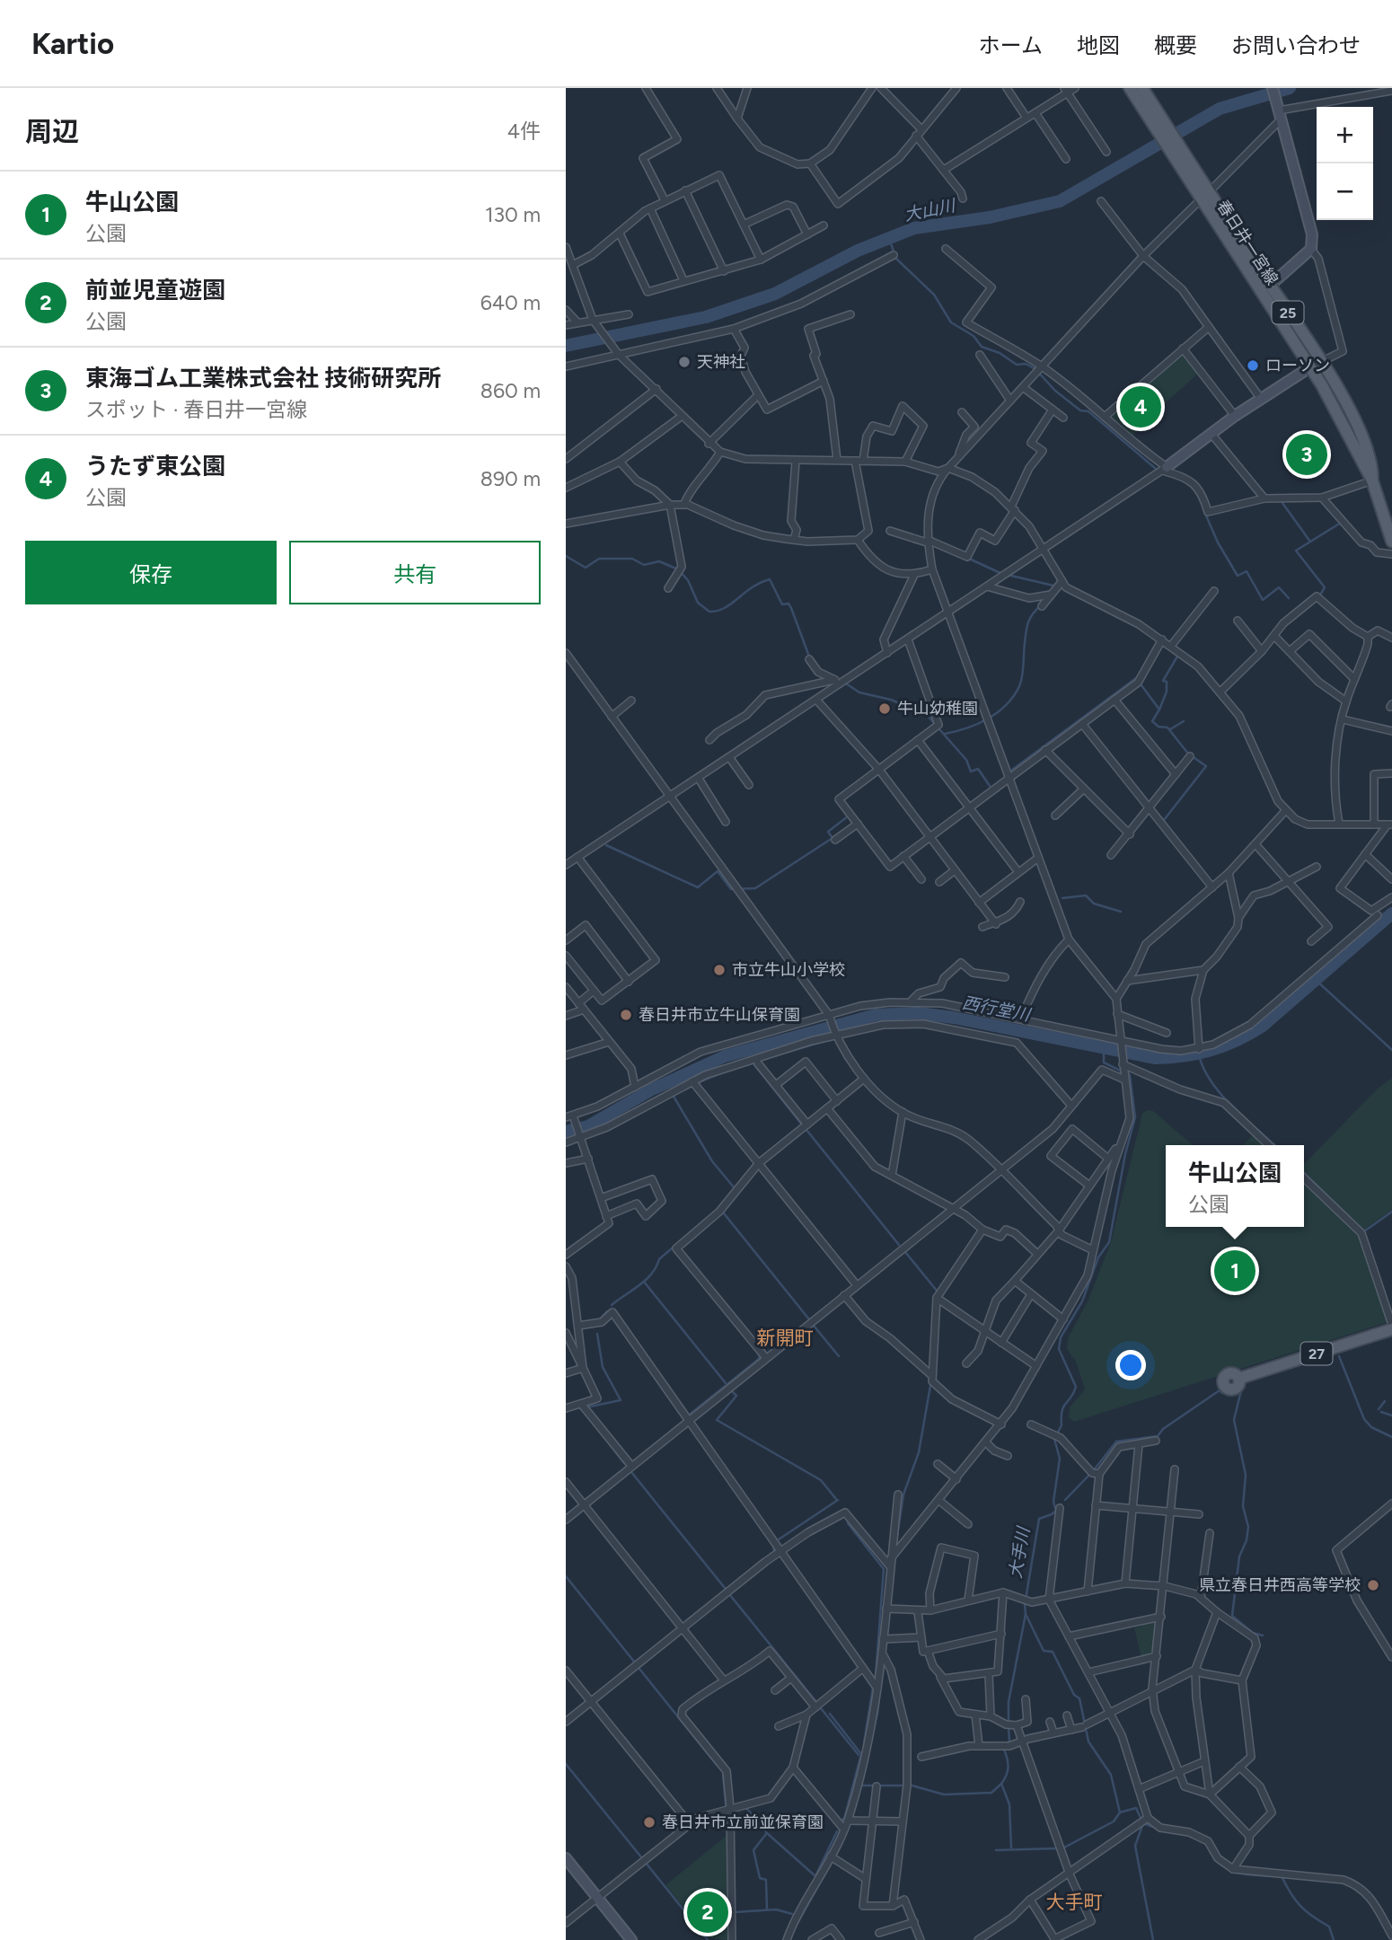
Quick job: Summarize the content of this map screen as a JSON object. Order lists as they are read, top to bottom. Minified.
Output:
{"streets":{"main road":["春日井一宮線","25","27"]},"districts":["新開町","大手町"],"water":["大山川","西行堂川","大手川"],"places":["天神社","ローソン","牛山幼稚園","市立牛山小学校","春日井市立牛山保育園","県立春日井西高等学校","春日井市立前並保育園"],"page":{"header":"Kartio","nav":["ホーム","地図","概要","お問い合わせ"],"heading":["周辺","4件"],"map_buttons":["+","−"],"list":[{"mark":"1","name":"牛山公園","note":"公園","value":"130 m"},{"mark":"2","name":"前並児童遊園","note":"公園","value":"640 m"},{"mark":"3","name":"東海ゴム工業株式会社 技術研究所","note":"スポット · 春日井一宮線","value":"860 m"},{"mark":"4","name":"うたず東公園","note":"公園","value":"890 m"}],"pins":["4","3","1","2"],"buttons":["保存","共有"],"popup":["牛山公園","公園"]}}
